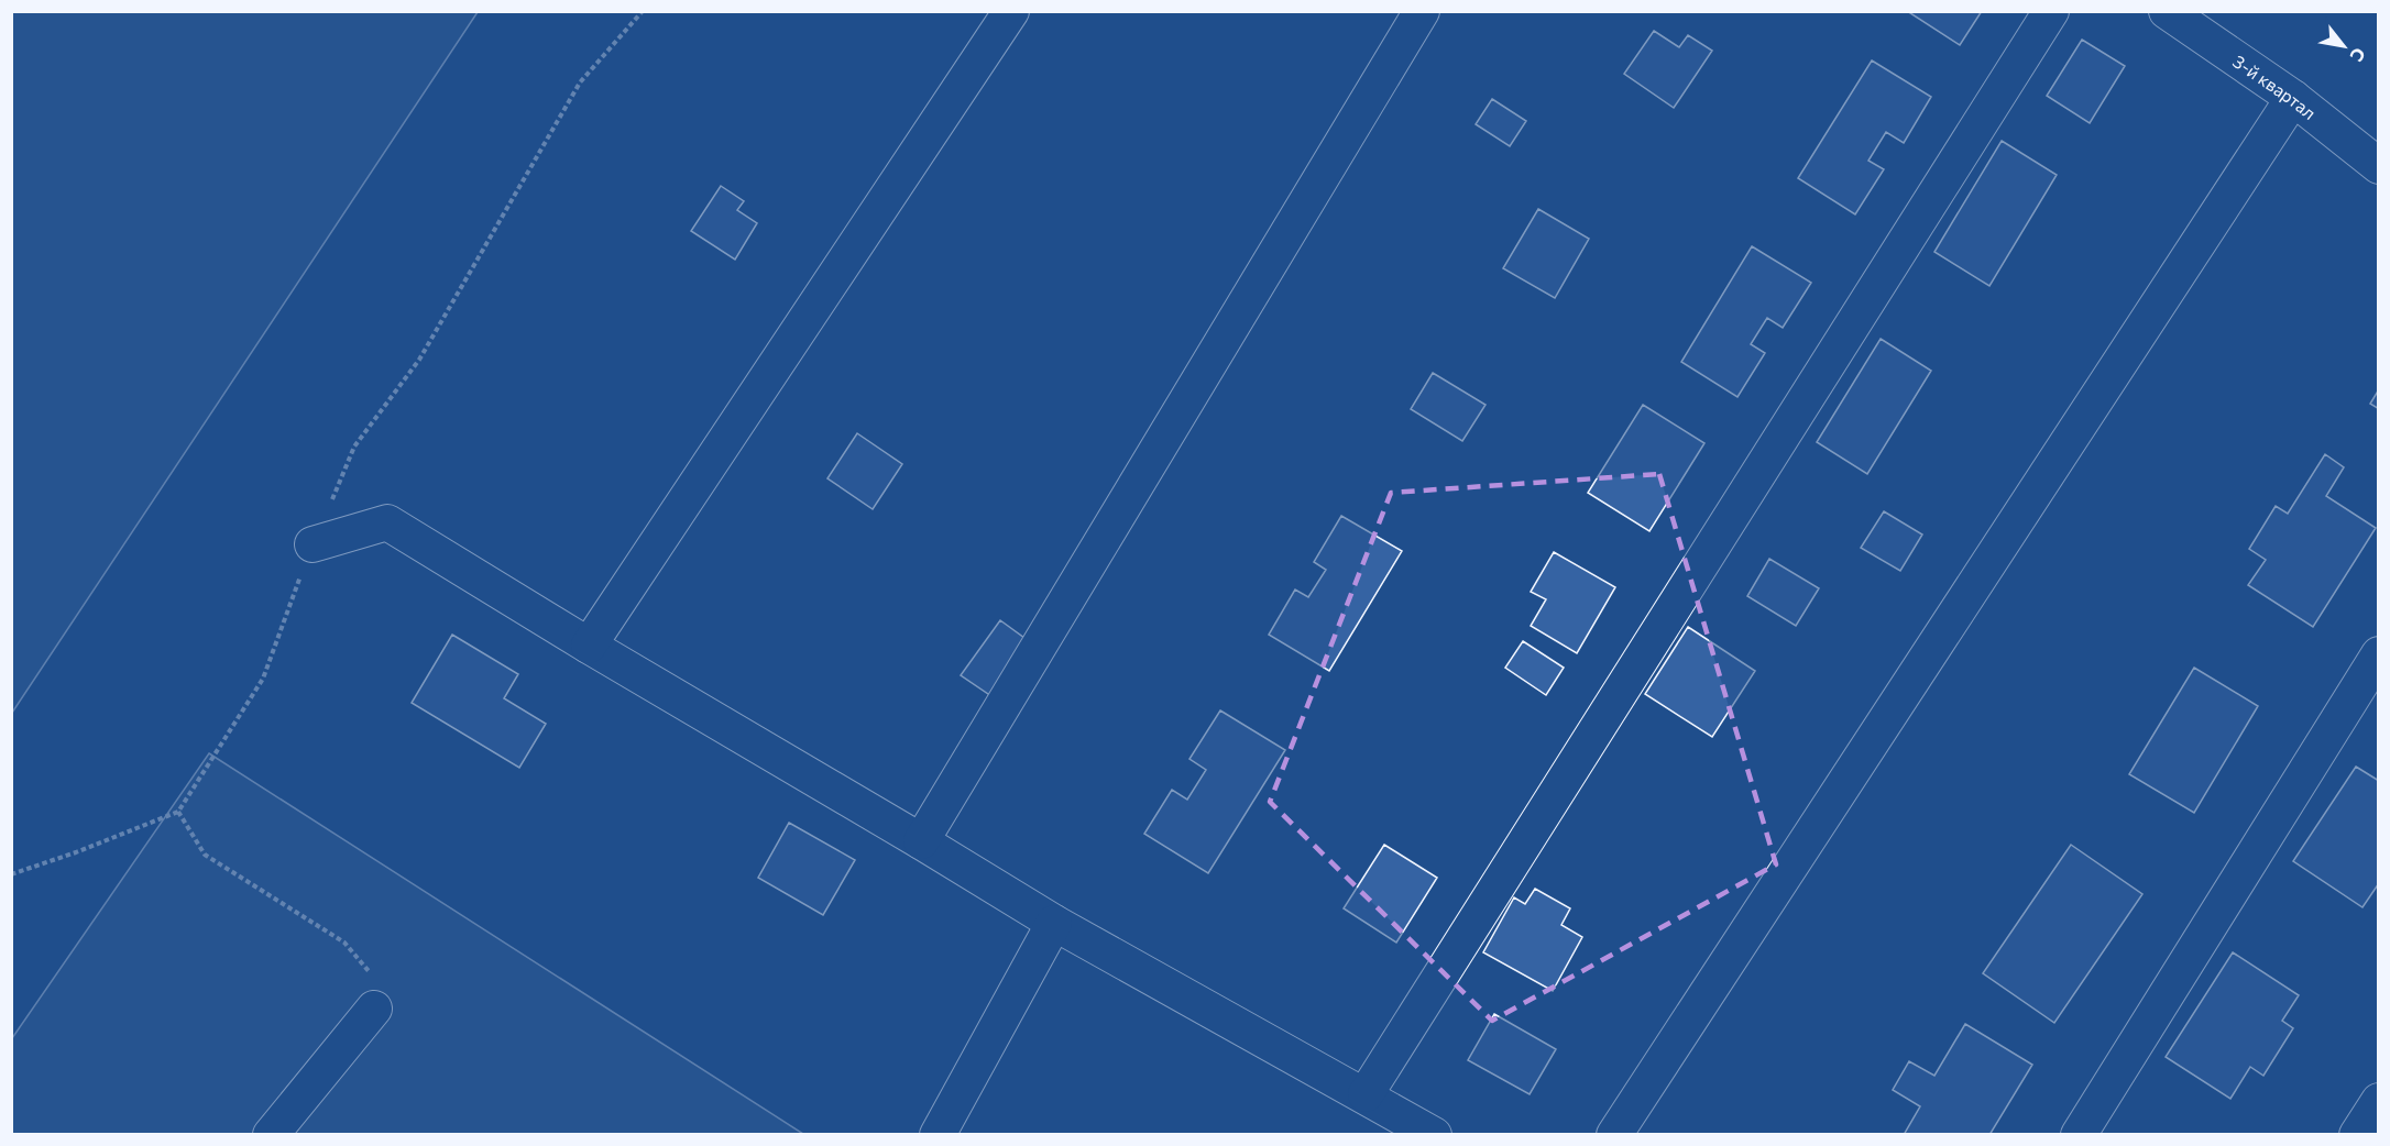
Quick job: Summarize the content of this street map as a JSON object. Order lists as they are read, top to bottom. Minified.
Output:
{"streets":{"street":["3-й квартал"]},"north":"bottom right"}
